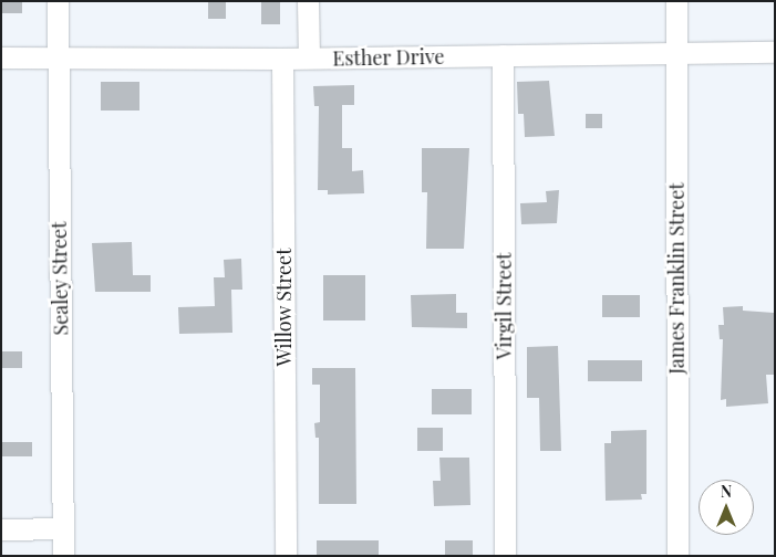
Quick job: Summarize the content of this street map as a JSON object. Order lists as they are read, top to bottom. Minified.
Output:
{"streets":{"street":["Esther Drive","Sealey Street","James Franklin Street","Virgil Street","Willow Street"]},"crossings":[["Esther Drive","Sealey Street"],["Esther Drive","James Franklin Street"],["Esther Drive","Virgil Street"],["Esther Drive","Willow Street"]],"north":"top"}
